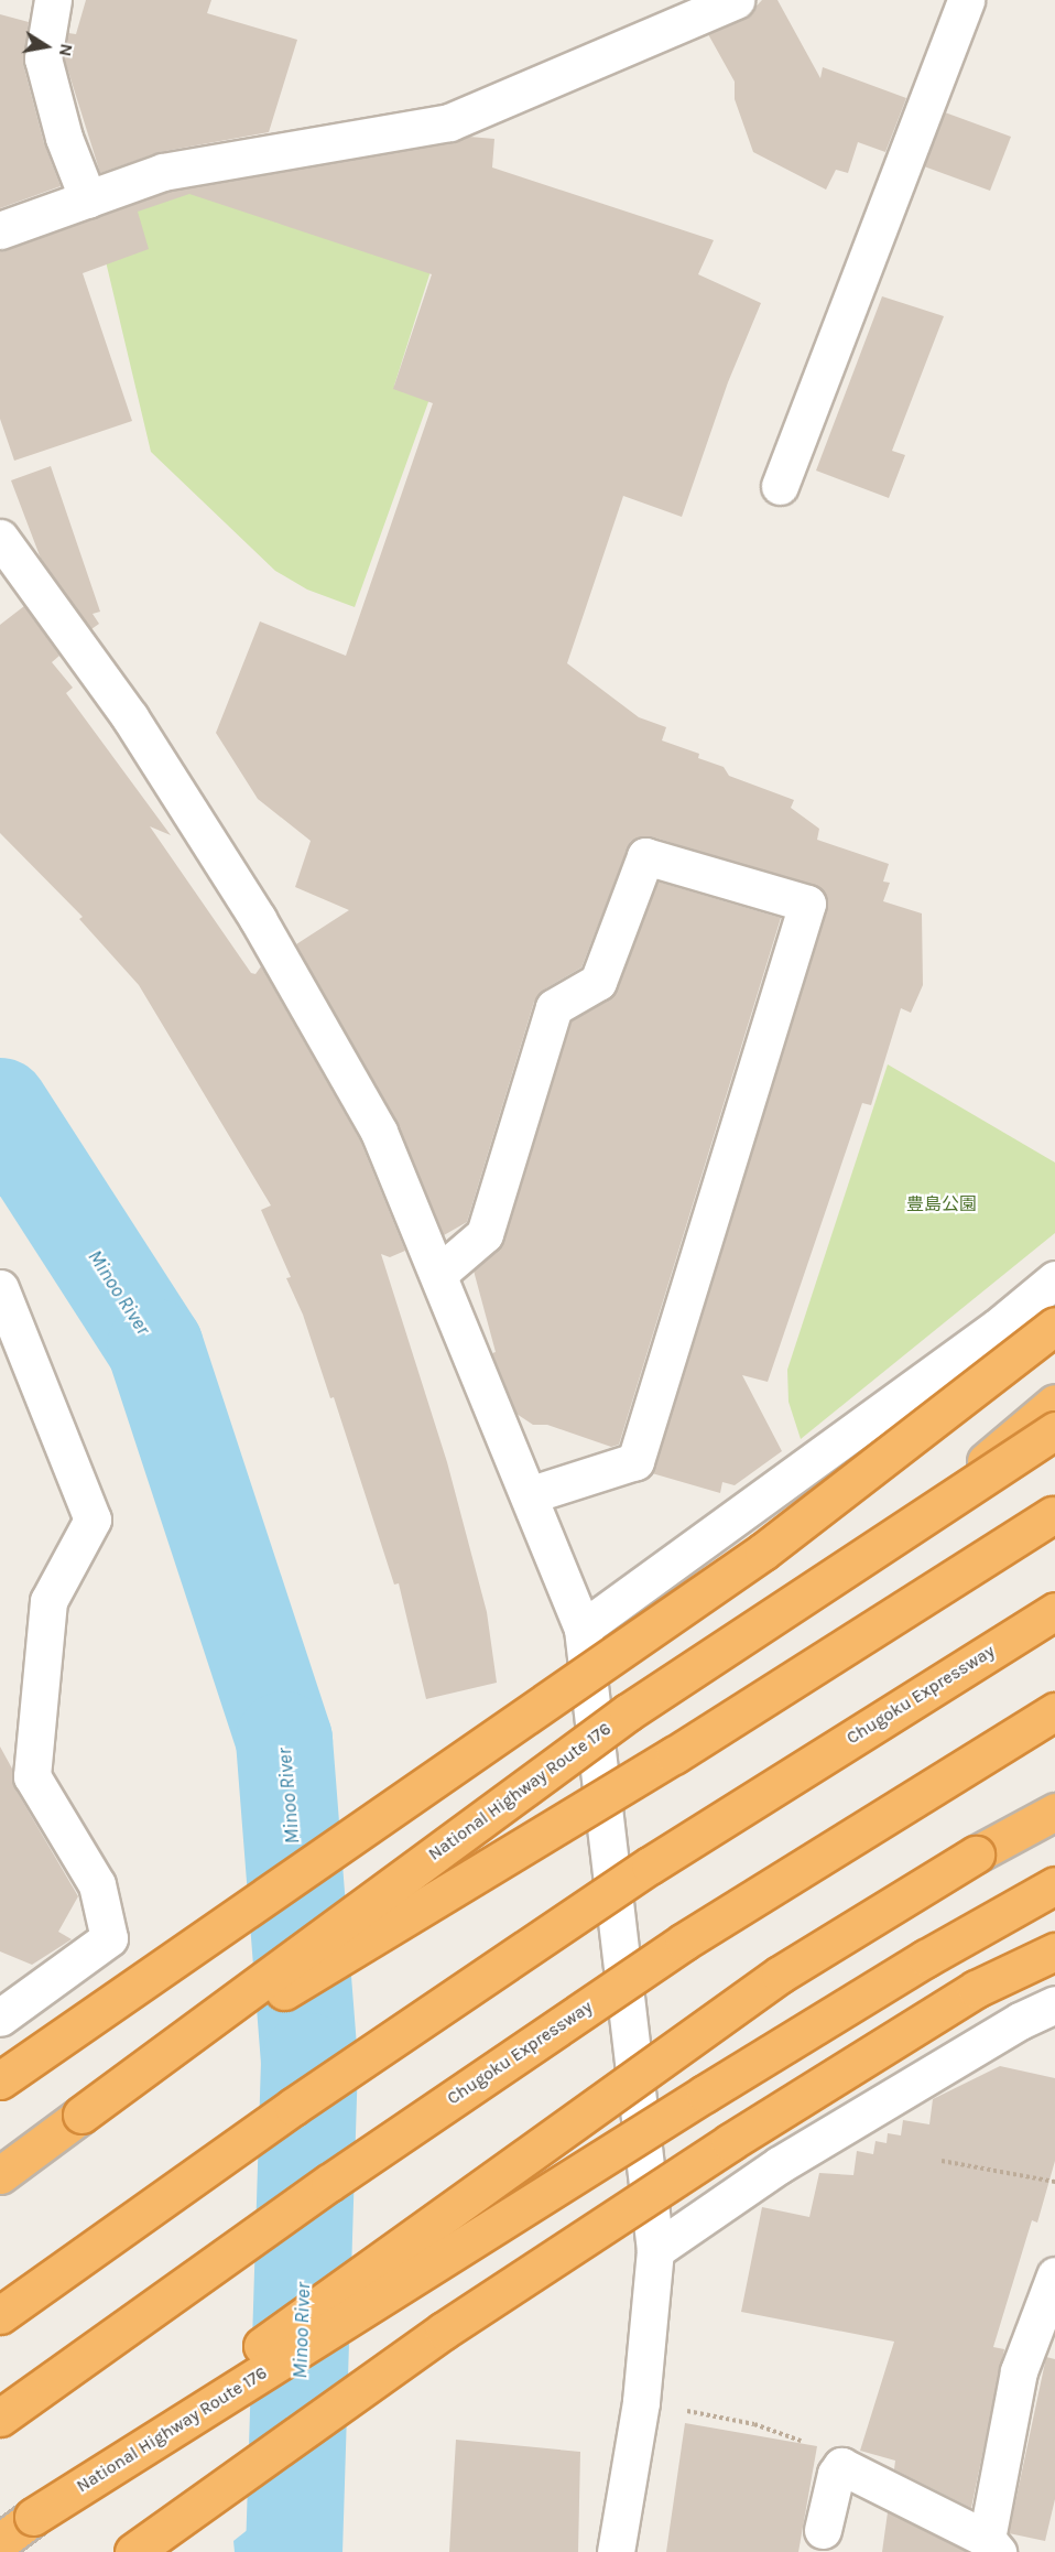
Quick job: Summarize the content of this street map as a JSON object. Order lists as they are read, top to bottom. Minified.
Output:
{"streets":{"highway":["Chugoku Expressway","National Highway Route 176"]},"water":["Minoo River"],"parks":["豊島公園"],"north":"right"}
